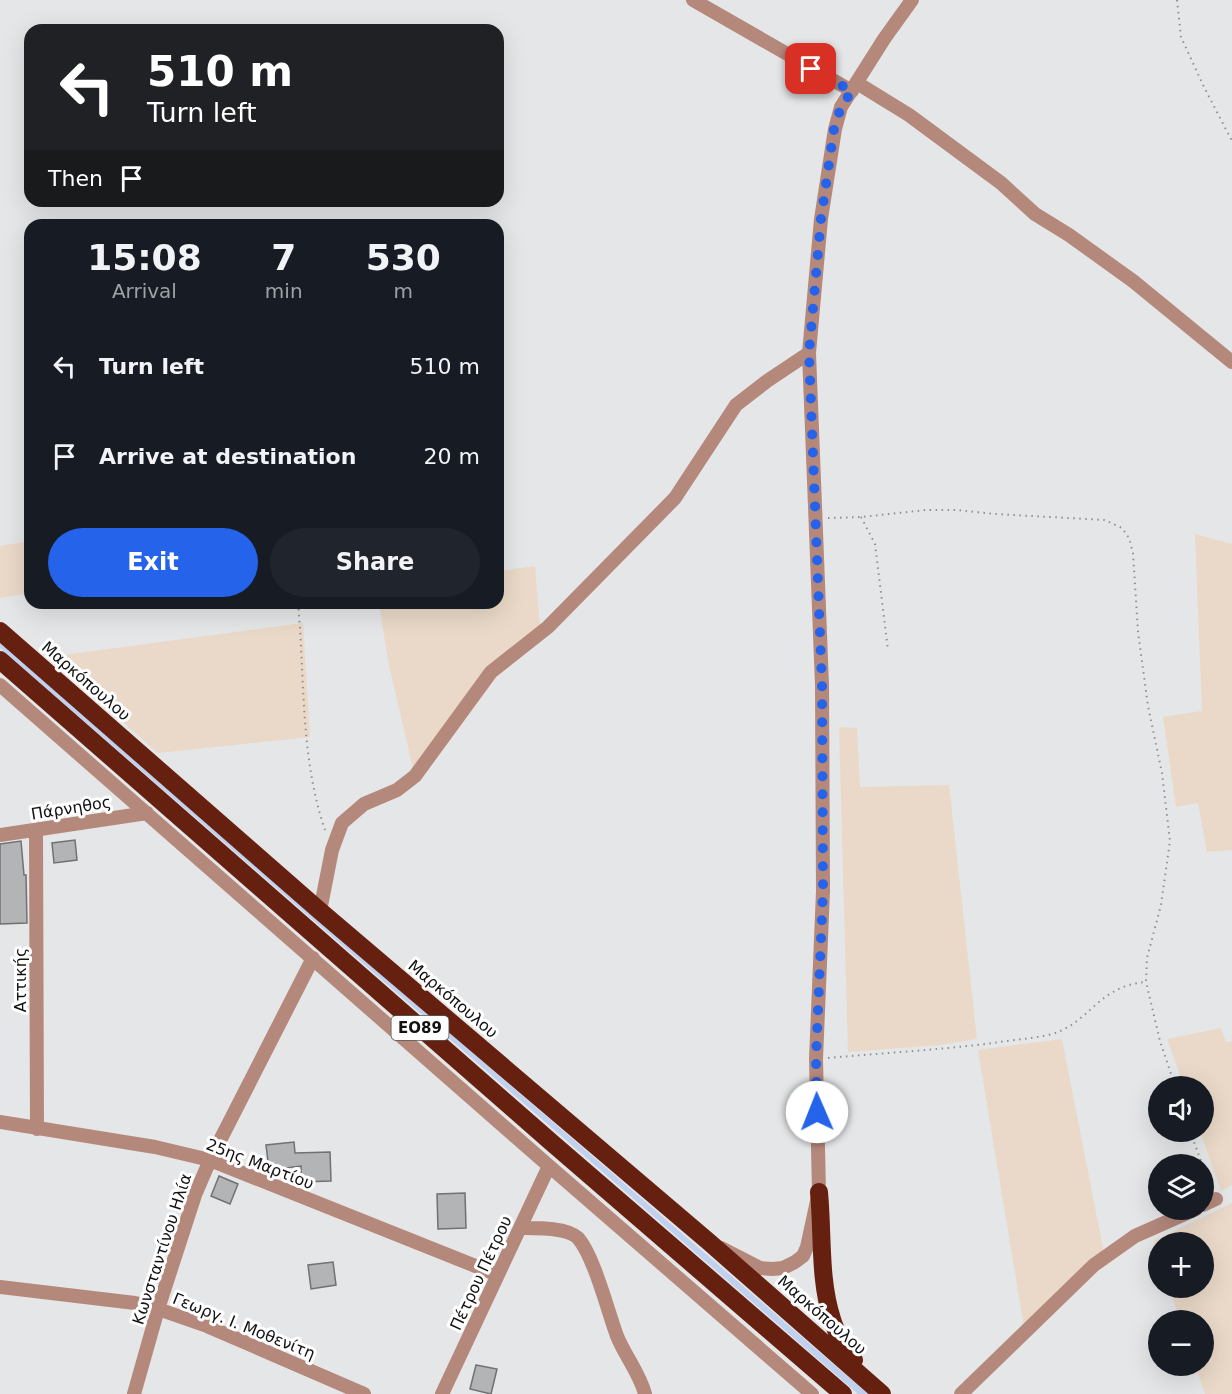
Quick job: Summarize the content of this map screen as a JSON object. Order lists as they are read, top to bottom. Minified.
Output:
{"streets":{"highway":["Μαρκόπουλου","ΕΟ89"],"street":["Πάρνηθος","Αττικής","25ης Μαρτίου","Κωνσταντίνου Ηλία","Πέτρου Πέτρου","Γεωργ. Ι. Μοθενίτη"]},"crossings":[["Πάρνηθος","Αττικής"],["Αττικής","25ης Μαρτίου"],["25ης Μαρτίου","Κωνσταντίνου Ηλία"],["25ης Μαρτίου","Πέτρου Πέτρου"],["Κωνσταντίνου Ηλία","Γεωργ. Ι. Μοθενίτη"]],"page":{"turn":["510 m","Turn left"],"then":"Then","eta":["15:08","Arrival","7","min","530","m"],"list":[{"name":"Turn left","value":"510 m"},{"name":"Arrive at destination","value":"20 m"}],"buttons":["Exit","Share"],"map_buttons":["+","−"]}}
